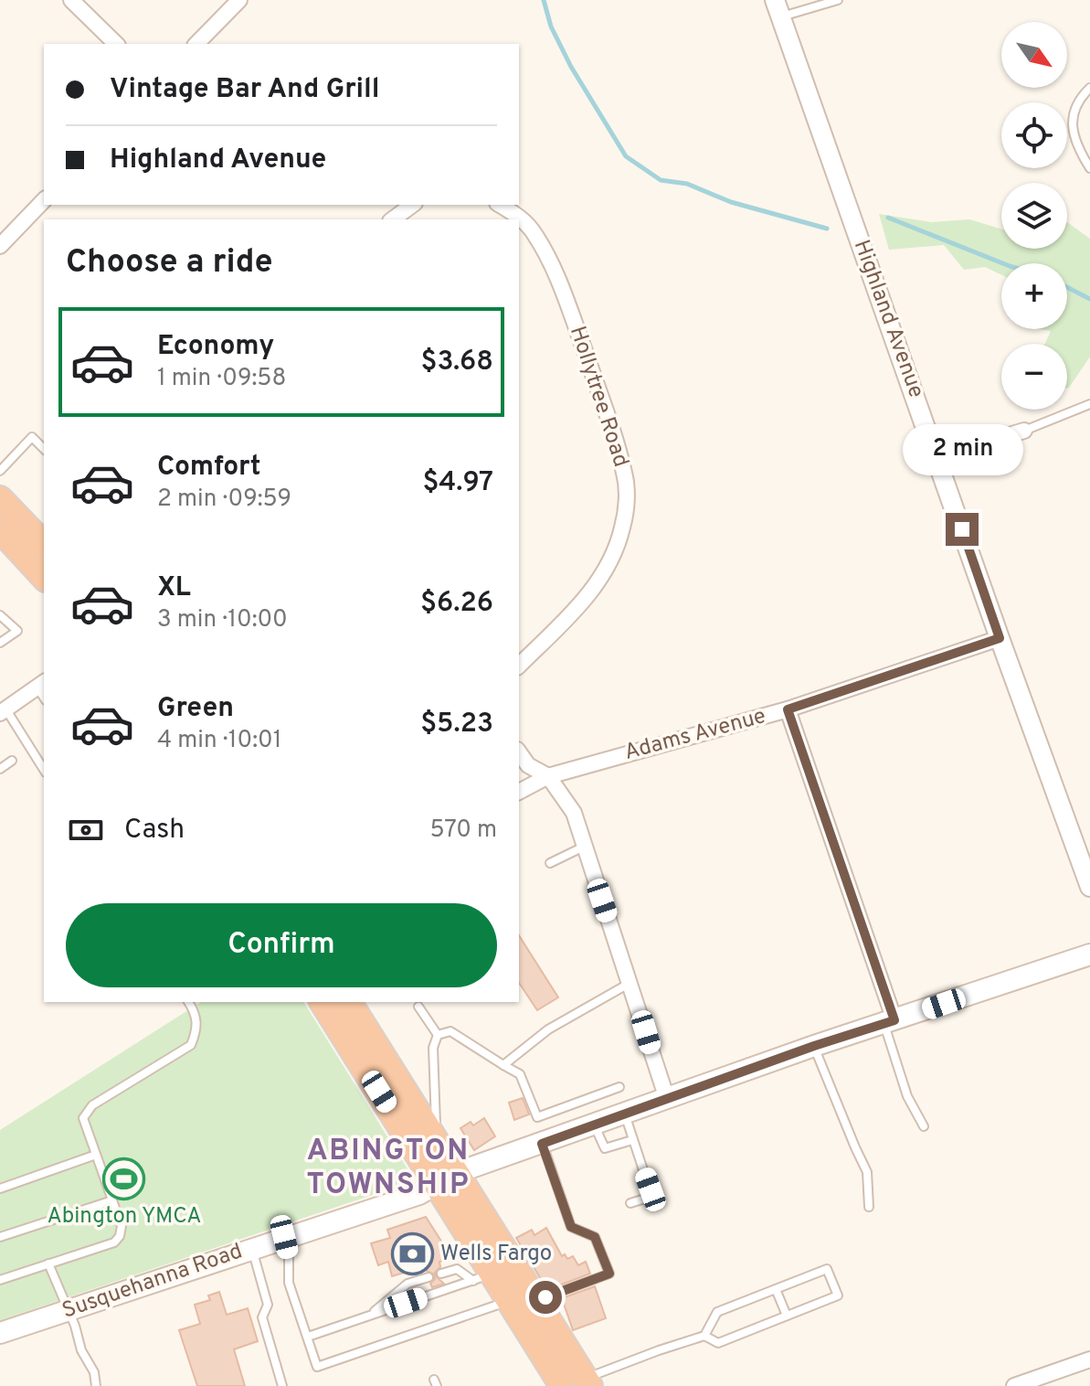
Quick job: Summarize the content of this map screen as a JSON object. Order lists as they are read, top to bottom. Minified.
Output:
{"streets":{"main road":["Susquehanna Road"],"street":["Highland Avenue","Hollytree Road","Adams Avenue"]},"crossings":[["Highland Avenue","Adams Avenue"]],"districts":["ABINGTON TOWNSHIP"],"places":{"sports":["Abington YMCA"],"bank":["Wells Fargo"]},"north":"bottom right","page":{"map_buttons":["+","−"],"banner":["Vintage Bar And Grill","Highland Avenue"],"heading":"Choose a ride","list":[{"name":"Economy","note":"1 min · 09:58","value":"$3.68"},{"name":"Comfort","note":"2 min · 09:59","value":"$4.97"},{"name":"XL","note":"3 min · 10:00","value":"$6.26"},{"name":"Green","note":"4 min · 10:01","value":"$5.23"}],"bubble":"2 min","pay":["Cash","570 m"],"buttons":"Confirm"}}
